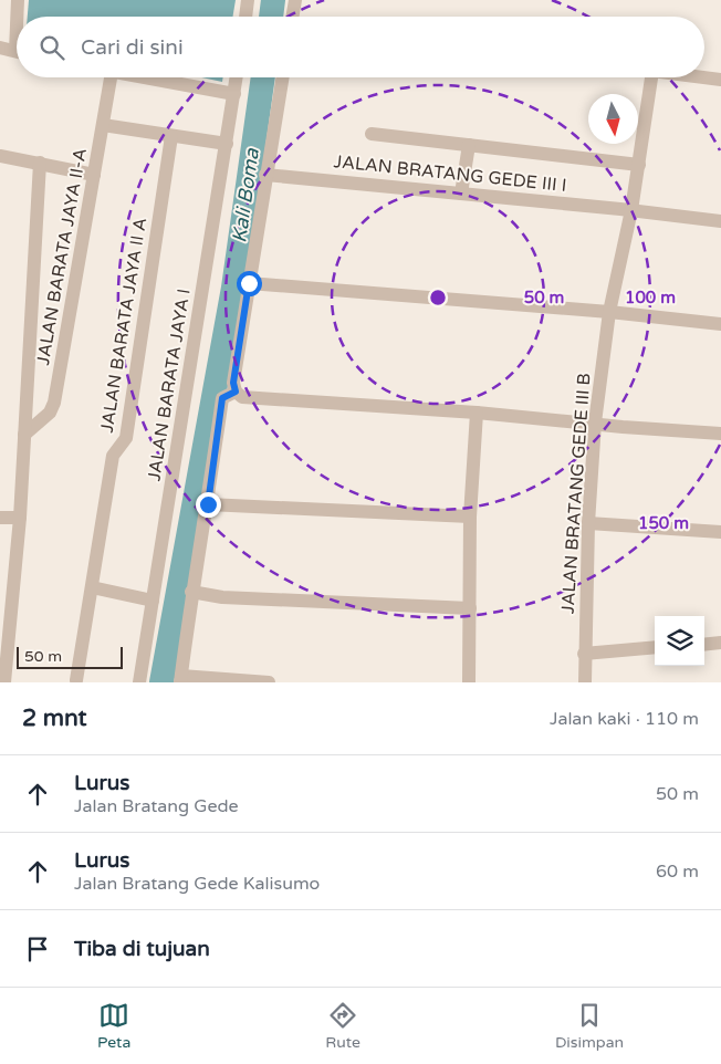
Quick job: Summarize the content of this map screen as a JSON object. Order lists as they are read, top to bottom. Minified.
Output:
{"streets":{"street":["JALAN BRATANG GEDE III I","JALAN BARATA JAYA II-A","JALAN BARATA JAYA II A","JALAN BARATA JAYA I","JALAN BRATANG GEDE III B"]},"crossings":[["JALAN BRATANG GEDE III I","JALAN BRATANG GEDE III B"]],"water":["Kali Boma"],"scale_bar":"50 m","north":"bottom","page":{"search":"Cari di sini","scale":"50 m","heading":["2 mnt","Jalan kaki · 110 m"],"list":[["Lurus","Jalan Bratang Gede","50 m"],["Lurus","Jalan Bratang Gede Kalisumo","60 m"],"Tiba di tujuan"],"nav":["Peta","Rute","Disimpan"]},"rings":["50 m","100 m","150 m"]}
